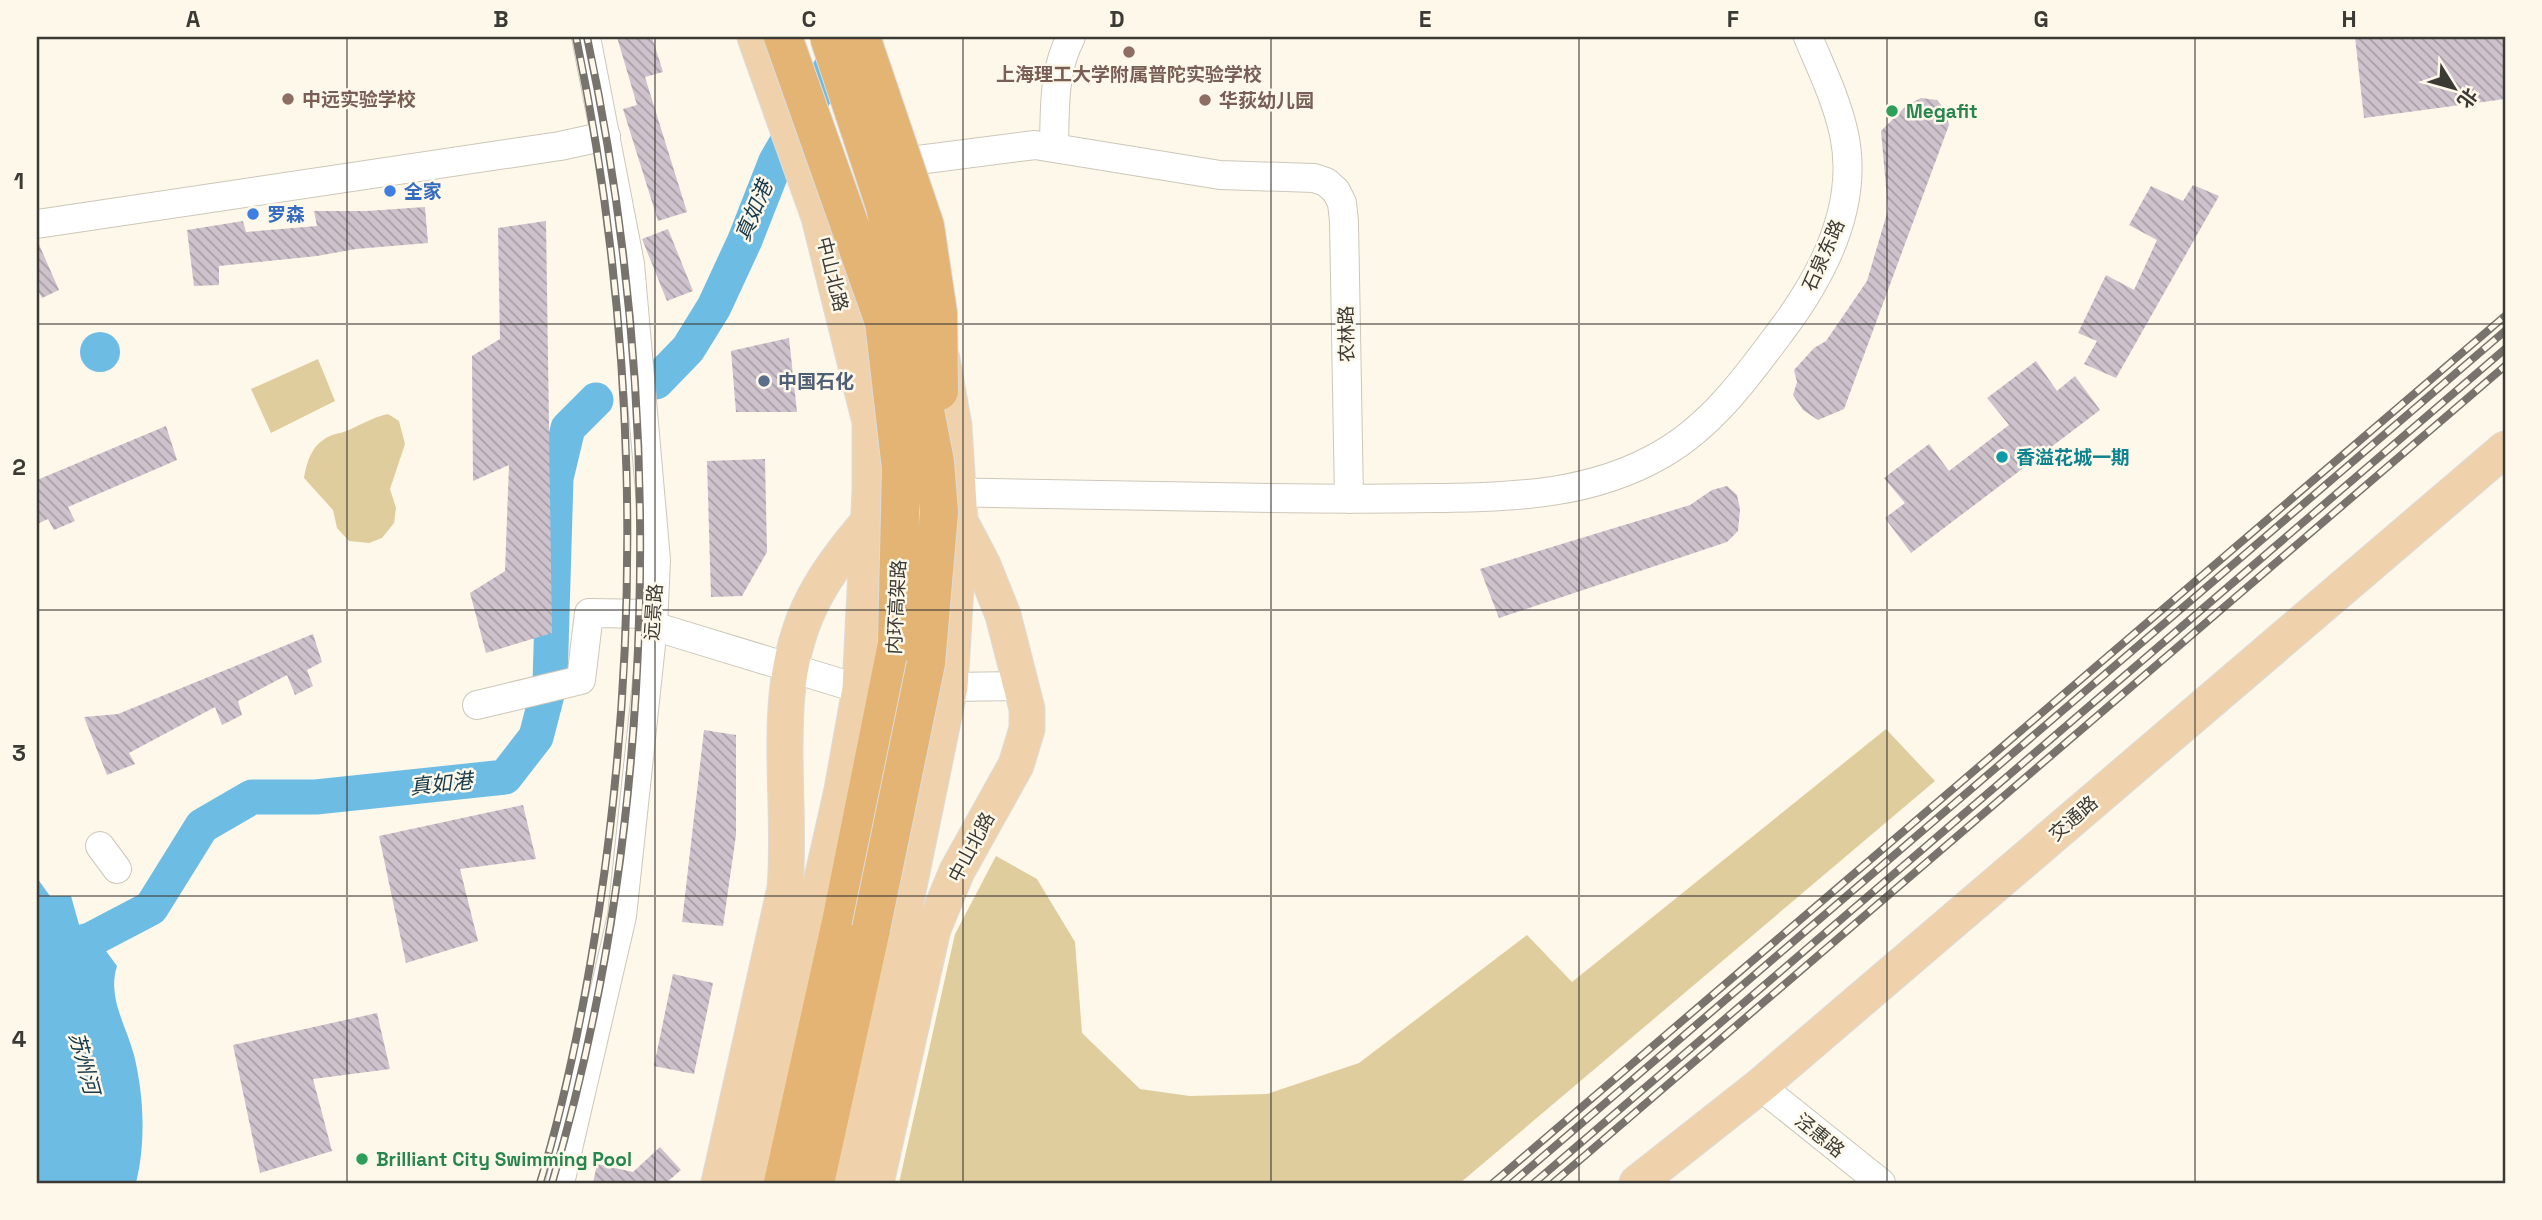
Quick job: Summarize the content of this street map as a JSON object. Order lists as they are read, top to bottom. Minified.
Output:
{"streets":{"highway":["内环高架路"],"main road":["中山北路","交通路"],"street":["石泉东路","农林路","远景路","泾惠路"]},"crossings":[["石泉东路","农林路"],["中山北路","农林路"],["中山北路","内环高架路"],["交通路","泾惠路"]],"water":["真如港","苏州河"],"places":["上海理工大学附属普陀实验学校","中远实验学校","华荻幼儿园","Megafit","全家","罗森","中国石化","香溢花城一期","Brilliant City Swimming Pool"],"north":"bottom right","grid":{"columns":["A","B","C","D","E","F","G","H"],"rows":["1","2","3","4"]}}
